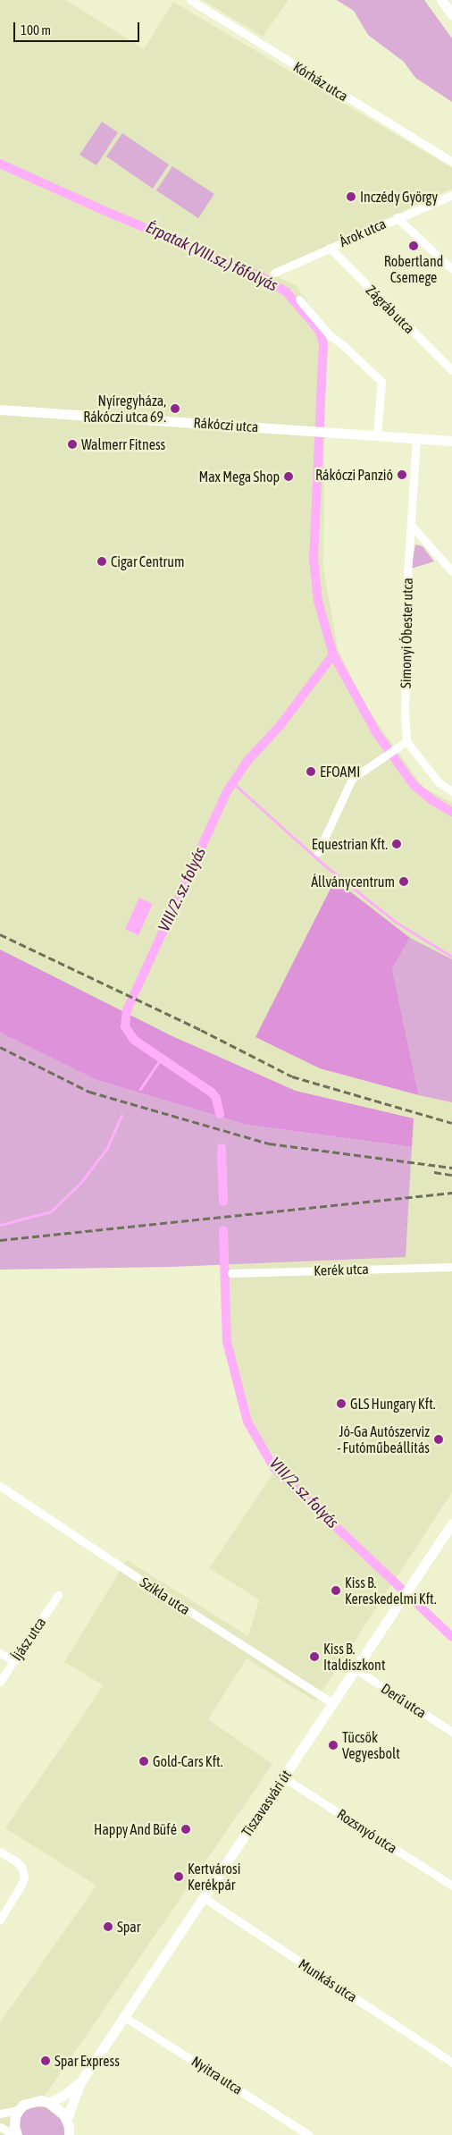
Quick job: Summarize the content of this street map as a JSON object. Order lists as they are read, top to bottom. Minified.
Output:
{"streets":{"main road":["Rákóczi utca","Tiszavasvári út"],"street":["Kórház utca","Árok utca","Zágráb utca","Simonyi Óbester utca","Kerék utca","Szikla utca","Íjász utca","Derű utca","Rozsnyó utca","Munkás utca","Nyitra utca"]},"crossings":[["Árok utca","Zágráb utca"],["Rákóczi utca","Simonyi Óbester utca"],["Szikla utca","Tiszavasvári út"],["Derű utca","Tiszavasvári út"],["Tiszavasvári út","Rozsnyó utca"],["Tiszavasvári út","Munkás utca"],["Tiszavasvári út","Nyitra utca"]],"water":["Érpatak (VIII.sz.) főfolyás","VIII/2. sz. folyás"],"places":["Inczédy György","Robertland Csemege","Nyíregyháza, Rákóczi utca 69.","Walmerr Fitness","Rákóczi Panzió","Max Mega Shop","Cigar Centrum","EFOAMI","Equestrian Kft.","Állványcentrum","GLS Hungary Kft.","Jó-Ga Autószerviz - Futóműbeállítás","Kiss B. Kereskedelmi Kft.","Kiss B. Italdiszkont","Tücsök Vegyesbolt","Gold-Cars Kft.","Happy And Büfé","Kertvárosi Kerékpár","Spar","Spar Express"],"scale_bar":"100 m"}
